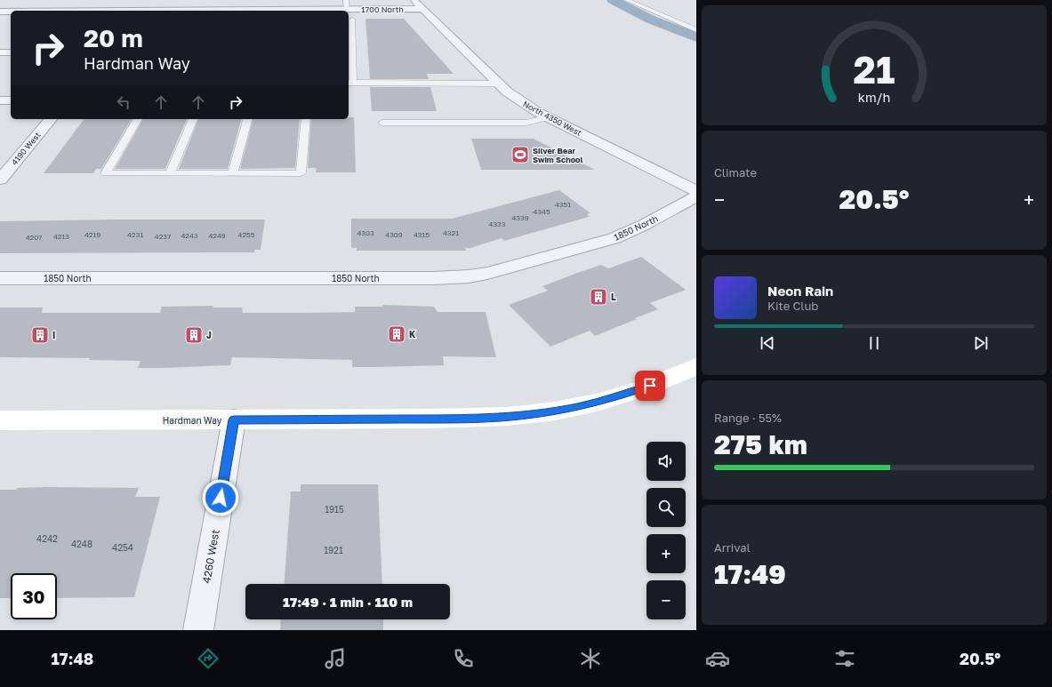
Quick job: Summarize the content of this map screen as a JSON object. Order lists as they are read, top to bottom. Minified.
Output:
{"streets":{"street":["1700 North","North 4350 West","4190 West","1850 North","Hardman Way","4260 West"]},"crossings":[["1700 North","North 4350 West"],["Hardman Way","4260 West"]],"places":{"sports":["Silver Bear Swim School"],"building":["L","K","I","J"]},"house_numbers":["4351","4345","4339","4333","4303","4321","4219","4231","4255","4309","4315","4243","4249","4213","4237","4207","1915","4242","4248","4254","1921"],"page":{"turn":["20 m","Hardman Way"],"tile":["Climate",["Range · 55%","275 km"],["Arrival","17:49"]],"heat":["−","20.5°","+"],"song":["Neon Rain","Kite Club"],"map_buttons":["+","−"],"limit":"30","trip":"17:49 · 1 min · 110 m","tabs":["17:48","20.5°"],"gauge":["21","km/h"]}}
